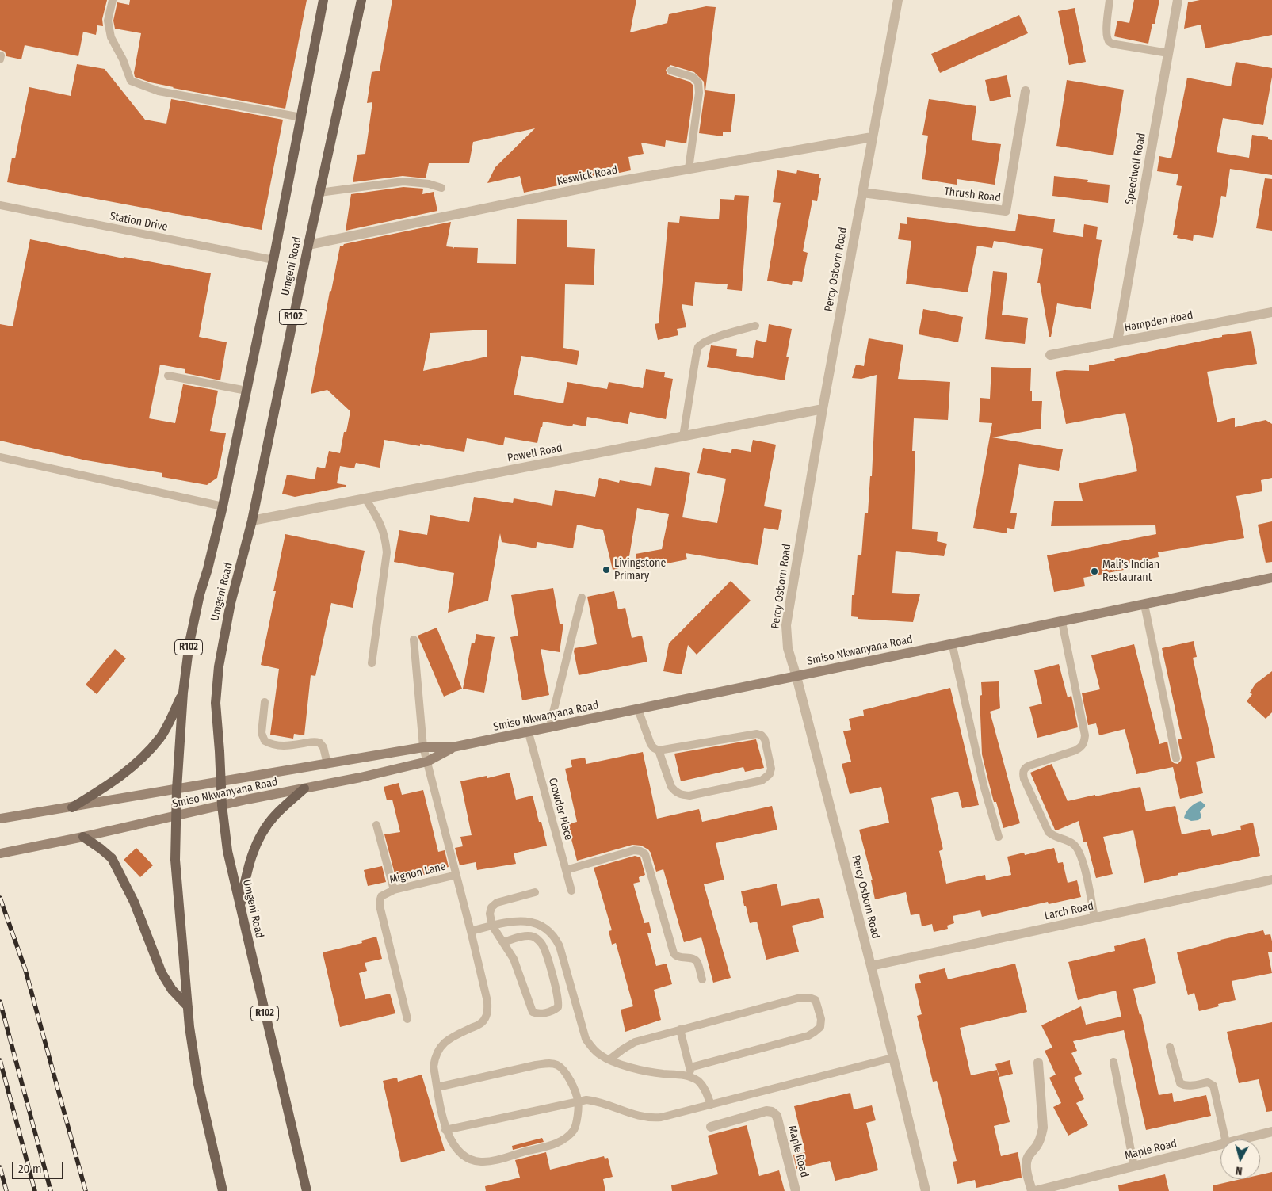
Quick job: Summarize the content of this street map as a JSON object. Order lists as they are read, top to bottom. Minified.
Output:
{"streets":{"main road":["Umgeni Road","R102"],"street":["Speedwell Road","Keswick Road","Thrush Road","Percy Osborn Road","Hampden Road","Powell Road","Smiso Nkwanyana Road","Larch Road","Maple Road"],"lane":["Station Drive","Crowder Place","Mignon Lane"]},"crossings":[["Speedwell Road","Hampden Road"],["Keswick Road","Umgeni Road"],["Keswick Road","Percy Osborn Road"],["Thrush Road","Percy Osborn Road"],["Station Drive","Umgeni Road"],["Umgeni Road","Powell Road"],["Umgeni Road","Smiso Nkwanyana Road"],["Percy Osborn Road","Powell Road"],["Percy Osborn Road","Smiso Nkwanyana Road"],["Percy Osborn Road","Larch Road"],["Smiso Nkwanyana Road","Crowder Place"],["Smiso Nkwanyana Road","Mignon Lane"]],"places":["Livingstone Primary","Mali's Indian Restaurant"],"scale_bar":"20 m","north":"bottom"}
